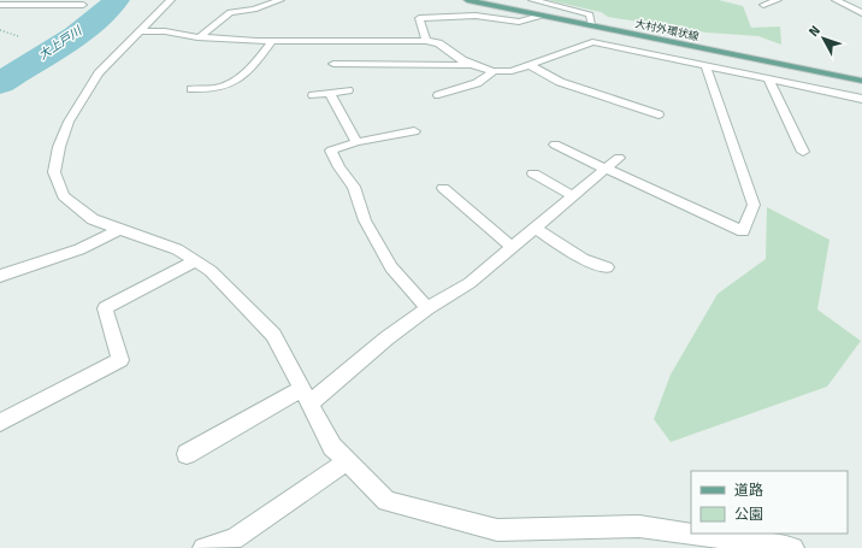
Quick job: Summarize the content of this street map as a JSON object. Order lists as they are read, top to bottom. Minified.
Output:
{"streets":{"main road":["大村外環状線"]},"water":["大上戸川"],"legend":["道路","公園"],"north":"top left"}
